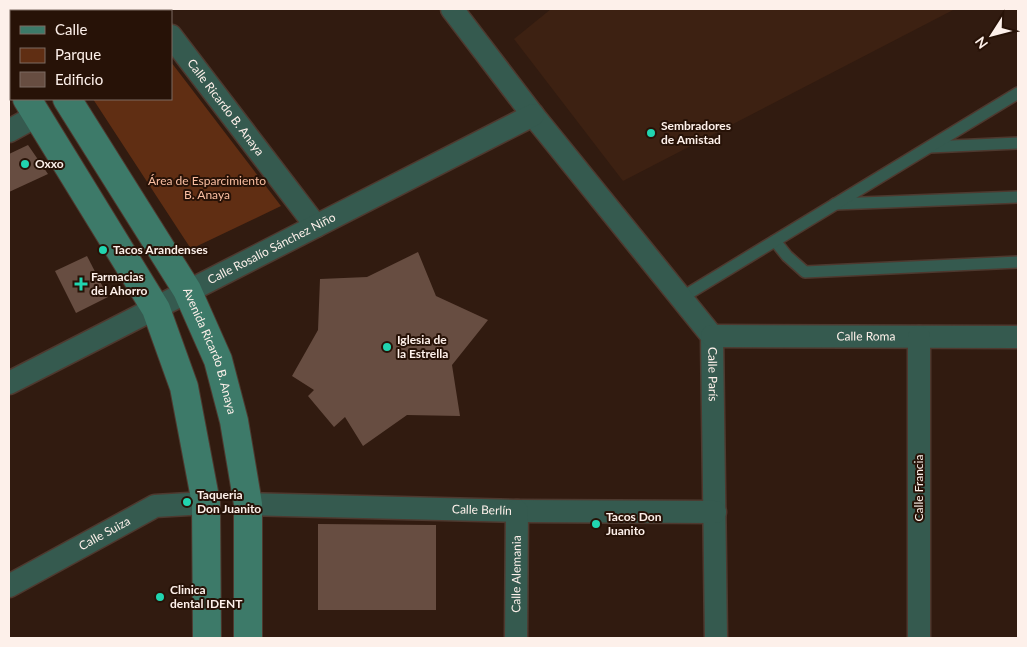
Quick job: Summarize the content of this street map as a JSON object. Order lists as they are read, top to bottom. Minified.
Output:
{"streets":{"main road":["Avenida Ricardo B. Anaya"],"street":["Calle Ricardo B. Anaya","Calle Rosalío Sánchez Niño","Calle Roma","Calle París","Calle Francia","Calle Berlín","Calle Suiza","Calle Alemania"]},"crossings":[["Calle Ricardo B. Anaya","Calle Rosalío Sánchez Niño"],["Calle Rosalío Sánchez Niño","Avenida Ricardo B. Anaya"],["Calle Rosalío Sánchez Niño","Calle París"],["Calle Roma","Calle París"],["Calle Roma","Calle Francia"],["Avenida Ricardo B. Anaya","Calle Berlín"],["Calle París","Calle Berlín"],["Calle Berlín","Calle Alemania"]],"parks":["Área de Esparcimiento B. Anaya"],"places":{"other":["Sembradores de Amistad","Oxxo","Tacos Arandenses","Iglesia de la Estrella","Taqueria Don Juanito","Tacos Don Juanito","Clinica dental IDENT"],"health":["Farmacias del Ahorro"]},"legend":["Calle","Parque","Edificio"],"north":"bottom left"}
